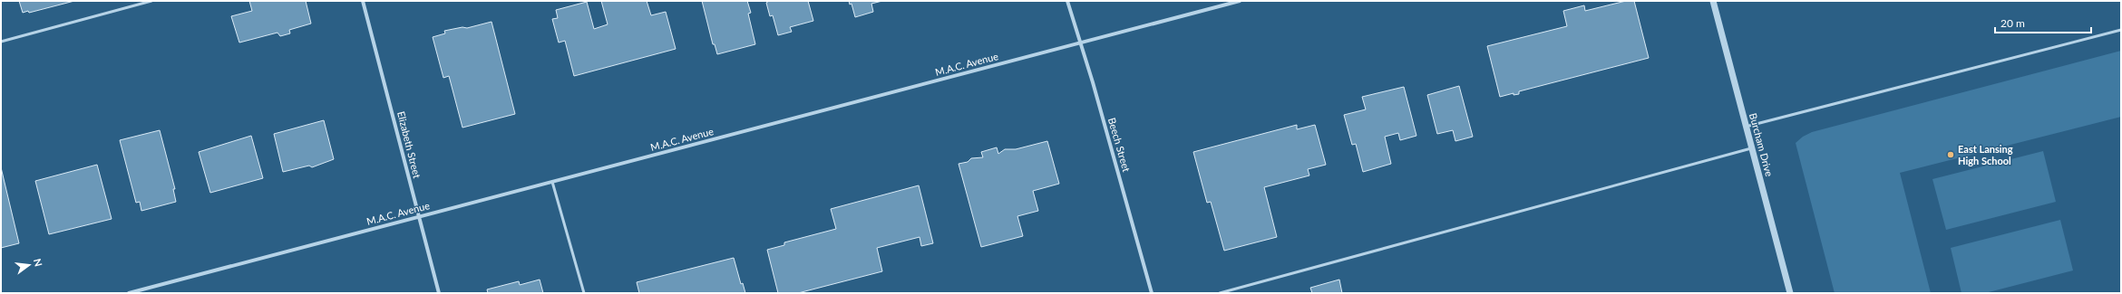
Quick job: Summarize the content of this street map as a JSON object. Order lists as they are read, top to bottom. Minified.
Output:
{"streets":{"street":["M.A.C. Avenue","Elizabeth Street","Beech Street","Burcham Drive"]},"crossings":[["M.A.C. Avenue","Elizabeth Street"],["M.A.C. Avenue","Beech Street"]],"places":["East Lansing High School"],"scale_bar":"20 m","north":"right"}
